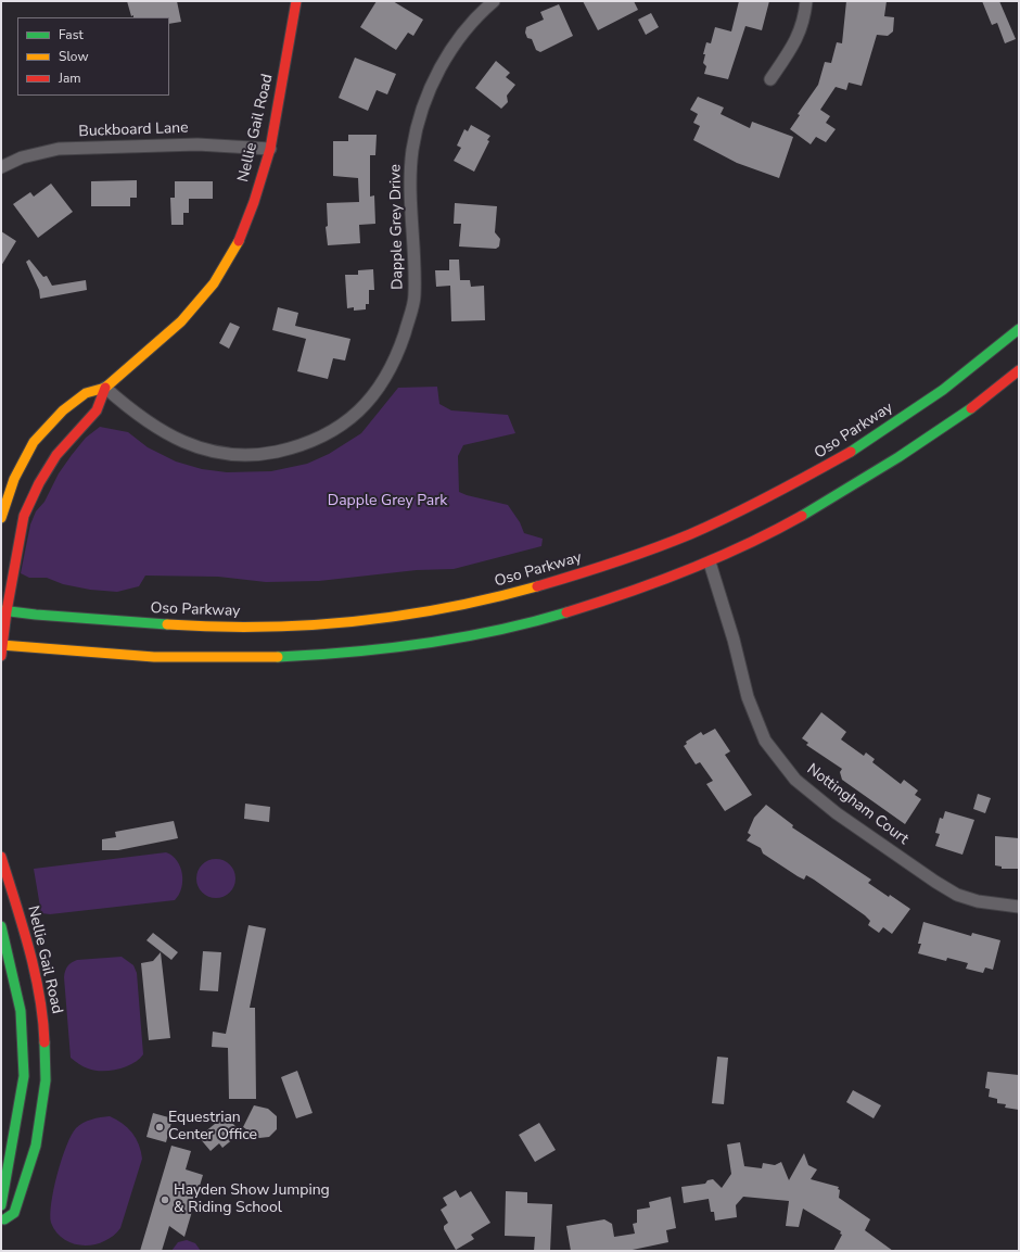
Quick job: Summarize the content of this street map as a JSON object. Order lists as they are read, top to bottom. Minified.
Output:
{"streets":{"main road":["Nellie Gail Road","Oso Parkway"],"street":["Buckboard Lane","Dapple Grey Drive","Nottingham Court"]},"crossings":[["Nellie Gail Road","Buckboard Lane"],["Nellie Gail Road","Dapple Grey Drive"],["Nellie Gail Road","Oso Parkway"]],"parks":["Dapple Grey Park"],"places":["Equestrian Center Office","Hayden Show Jumping & Riding School"],"legend":["Fast","Slow","Jam"]}
